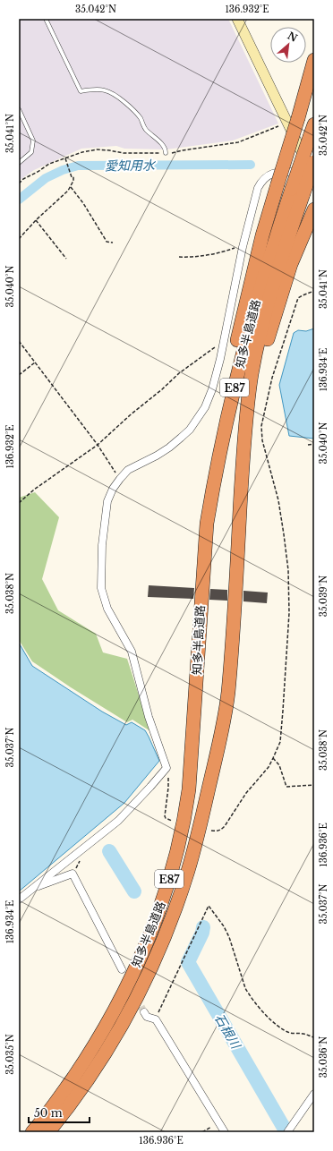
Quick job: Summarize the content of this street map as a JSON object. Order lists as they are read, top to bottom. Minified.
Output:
{"streets":{"highway":["知多半島道路","E87"]},"water":["愛知用水","石根川"],"scale_bar":"50 m","north":"top right","coordinates":["35.042°N","136.932°E","35.041°N","35.040°N","136.934°E","35.038°N","35.039°N","35.037°N","136.936°E","35.035°N","35.036°N"]}
